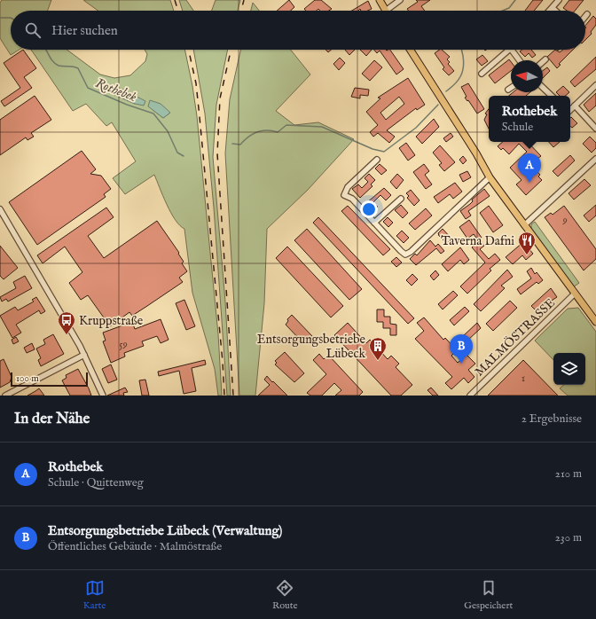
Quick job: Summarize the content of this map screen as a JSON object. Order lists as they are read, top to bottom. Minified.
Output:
{"streets":{"street":["MALMÖSTRASSE"]},"water":["Rothebek"],"places":{"restaurant":["Taverna Dafni"],"bus stop":["Kruppstraße"],"building":["Entsorgungsbetriebe Lübeck"]},"house_numbers":["9","59","1"],"scale_bar":"100 m","north":"left","page":{"search":"Hier suchen","popup":["Rothebek","Schule"],"pins":["A","B"],"scale":"100 m","heading":["In der Nähe","2 Ergebnisse"],"list":[{"mark":"A","name":"Rothebek","note":"Schule · Quittenweg","value":"210 m"},{"mark":"B","name":"Entsorgungsbetriebe Lübeck (Verwaltung)","note":"Öffentliches Gebäude · Malmöstraße","value":"230 m"}],"nav":["Karte","Route","Gespeichert"]}}
